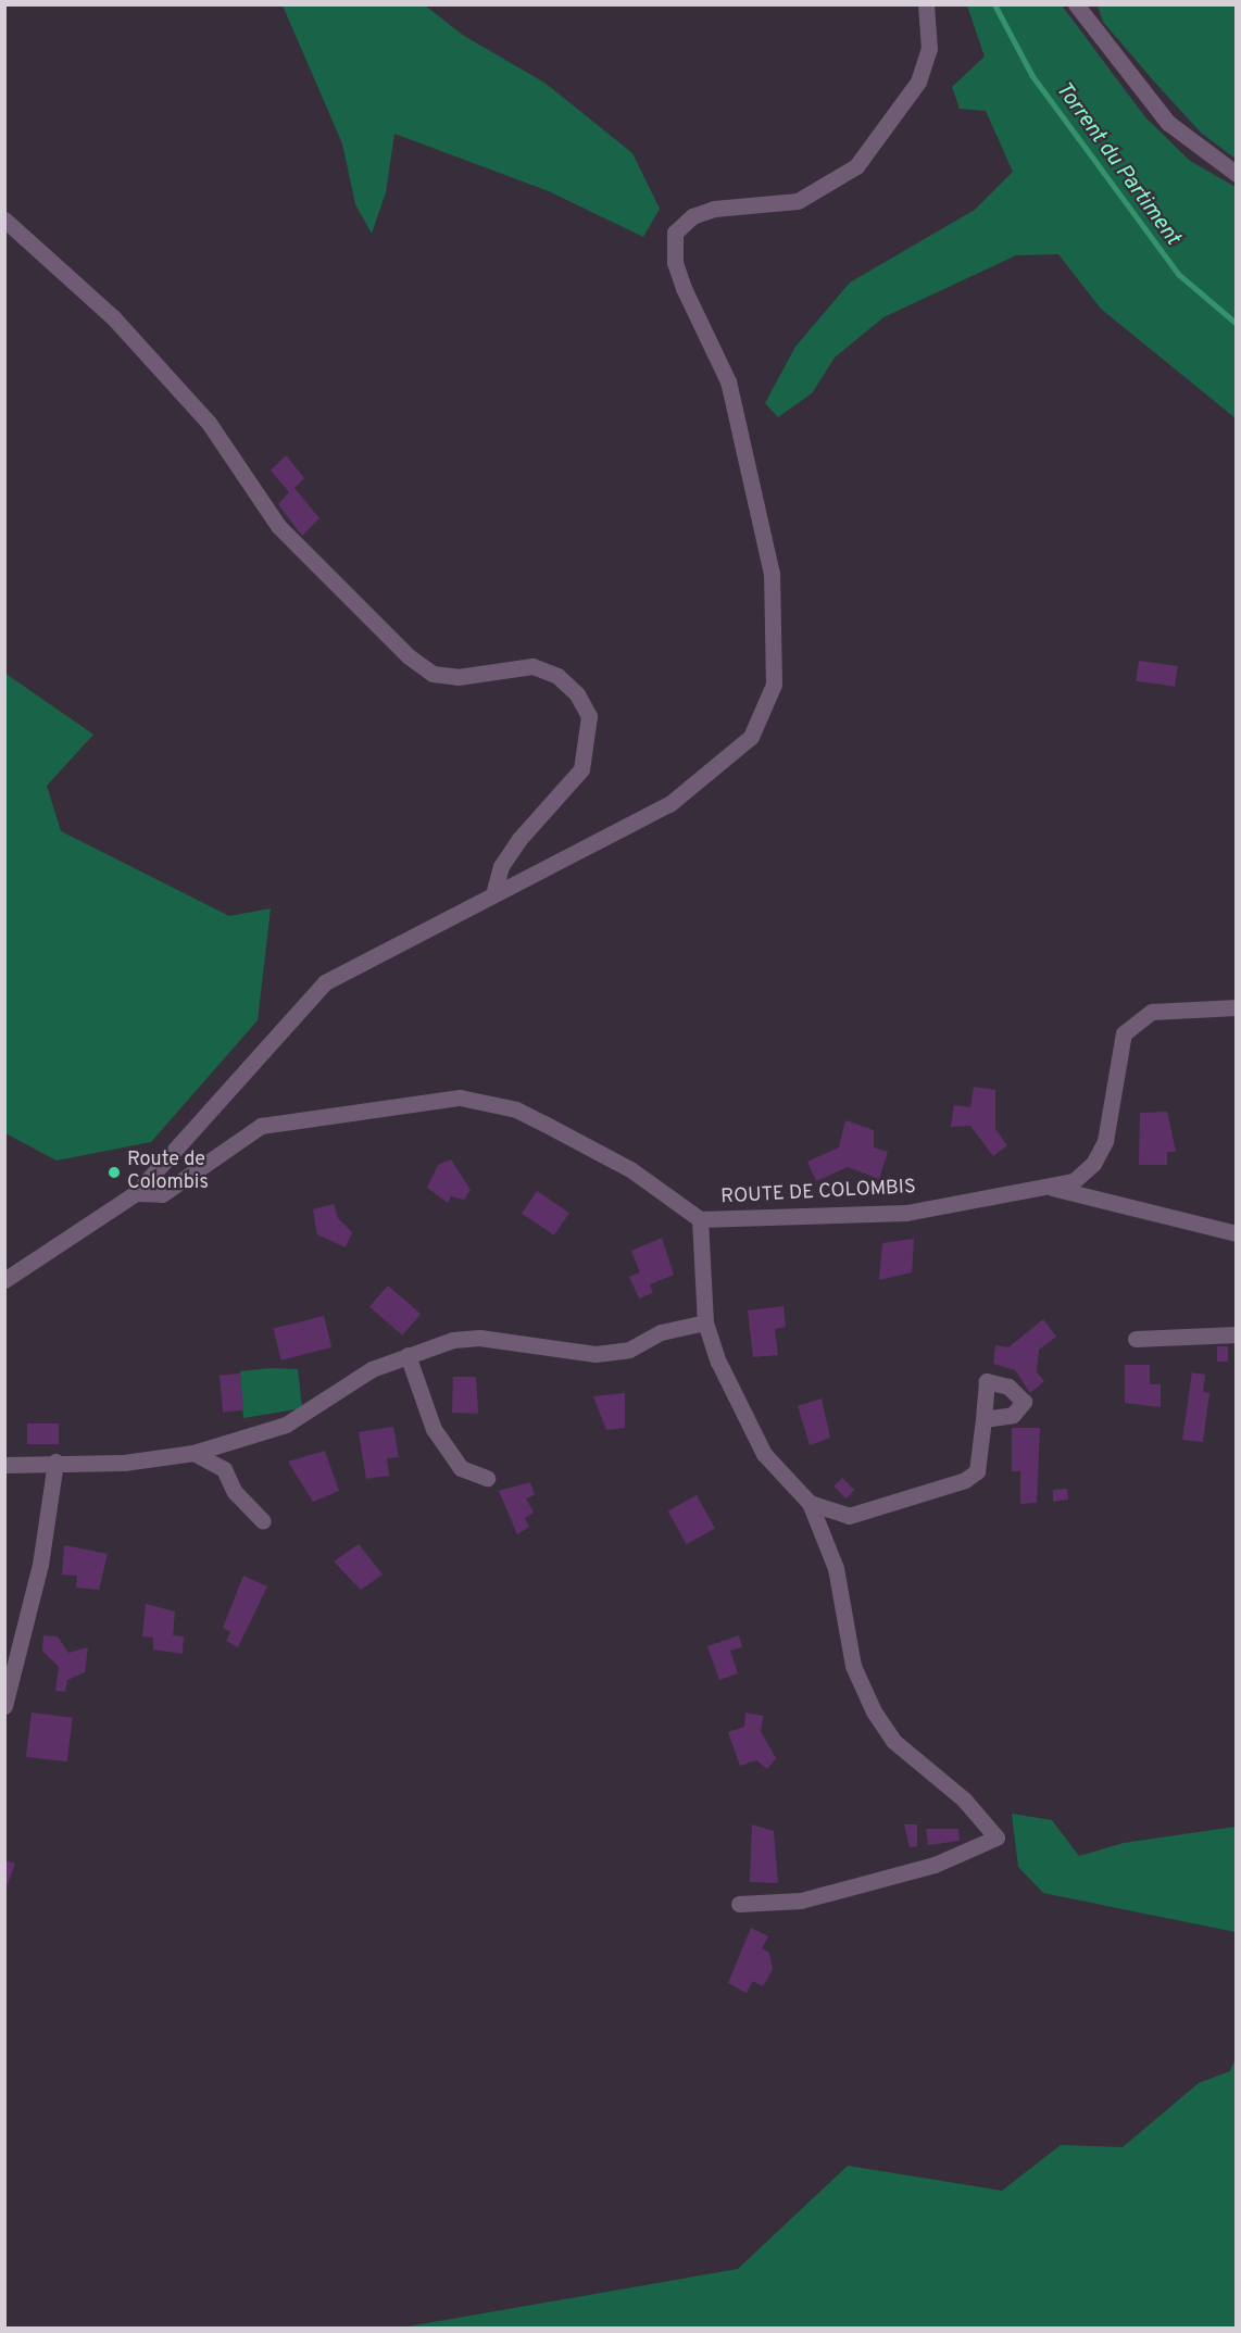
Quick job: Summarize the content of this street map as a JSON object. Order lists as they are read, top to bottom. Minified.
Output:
{"streets":{"street":["ROUTE DE COLOMBIS"]},"water":["Torrent du Partiment"],"places":["Route de Colombis"]}
